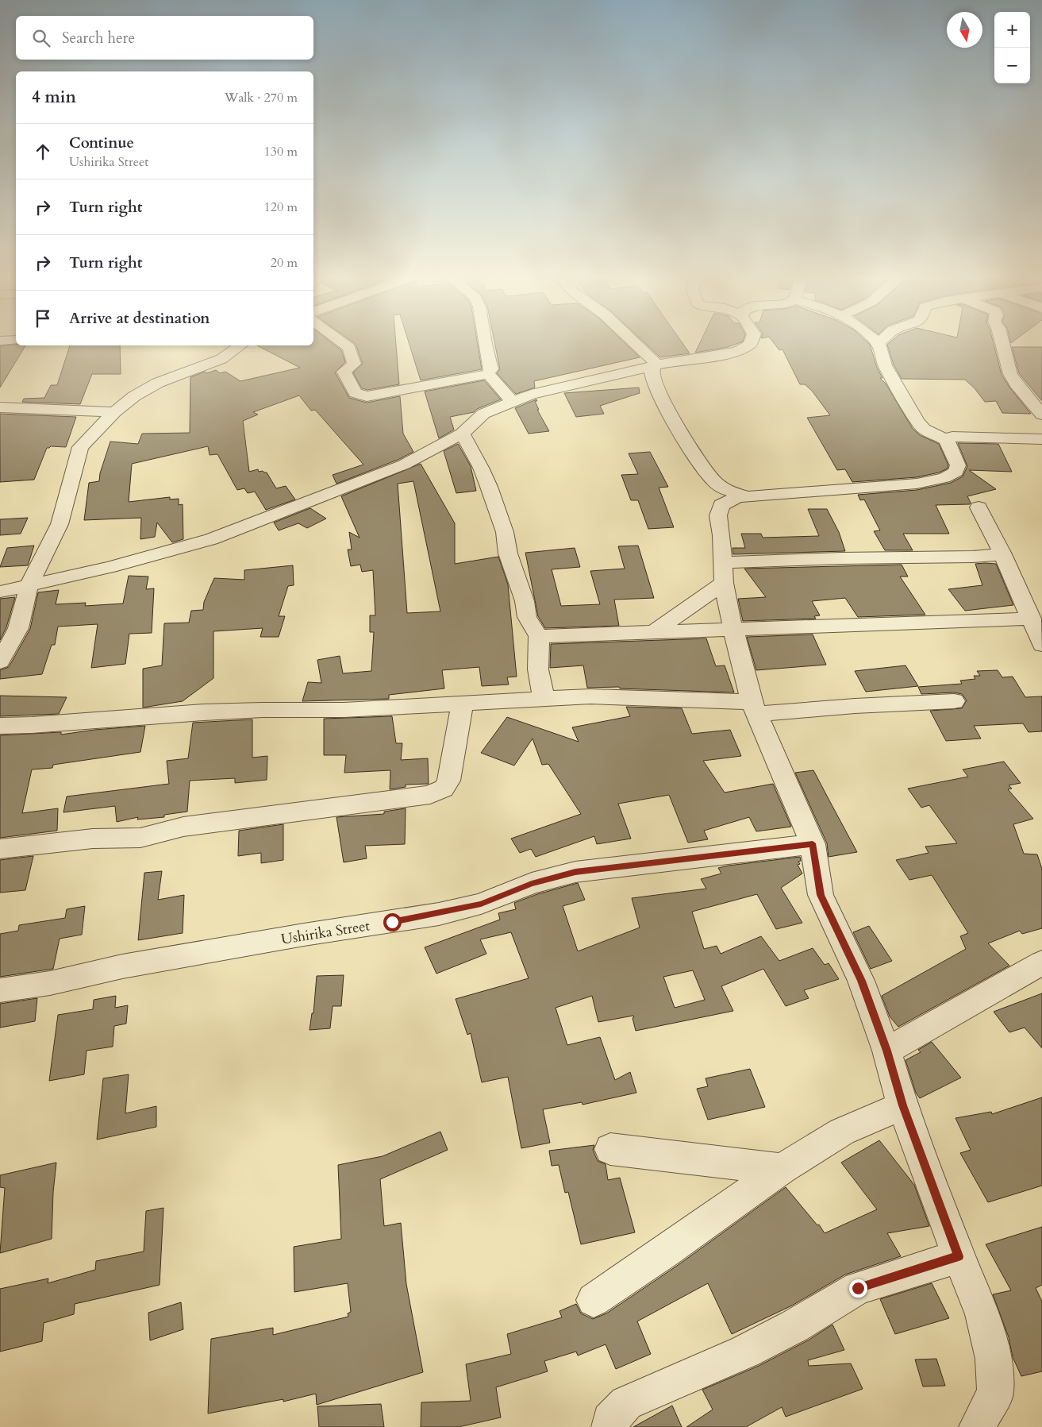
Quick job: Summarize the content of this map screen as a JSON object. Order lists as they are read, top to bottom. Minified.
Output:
{"streets":{"street":["Ushirika Street"]},"north":"bottom","page":{"map_buttons":["+","−"],"search":"Search here","heading":["4 min","Walk · 270 m"],"list":[["Continue","Ushirika Street","130 m"],["Turn right","120 m"],["Turn right","20 m"],"Arrive at destination"]}}
